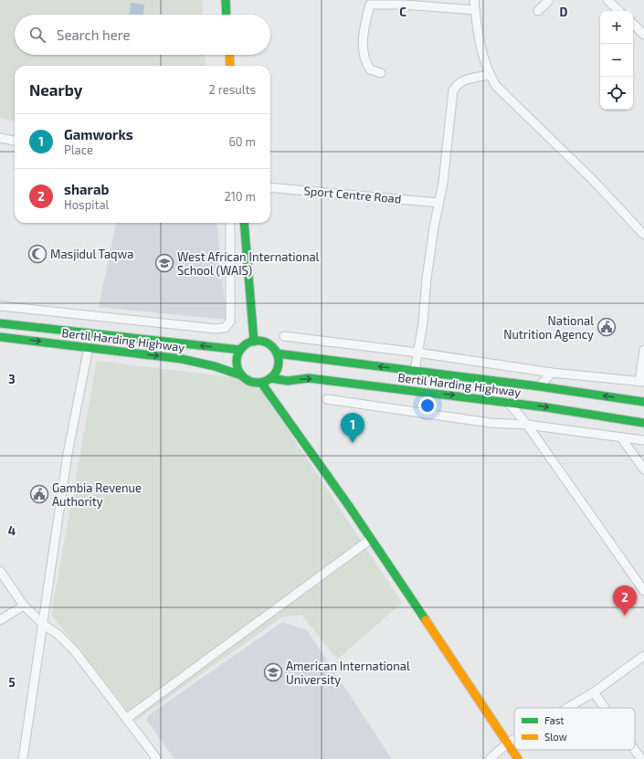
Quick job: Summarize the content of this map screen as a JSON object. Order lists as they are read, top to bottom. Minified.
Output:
{"streets":{"main road":["Bertil Harding Highway"],"street":["Sport Centre Road"]},"places":{"mosque":["Masjidul Taqwa"],"school or university":["West African International School (WAIS)","American International University"],"public building":["National Nutrition Agency","Gambia Revenue Authority"]},"legend":["Fast","Slow"],"page":{"map_buttons":["+","−"],"search":"Search here","heading":["Nearby","2 results"],"list":[{"mark":"1","name":"Gamworks","note":"Place","value":"60 m"},{"mark":"2","name":"sharab","note":"Hospital","value":"210 m"}],"pins":["1","2"]},"grid":{"columns":["C","D"],"rows":["3","4","5"]}}
